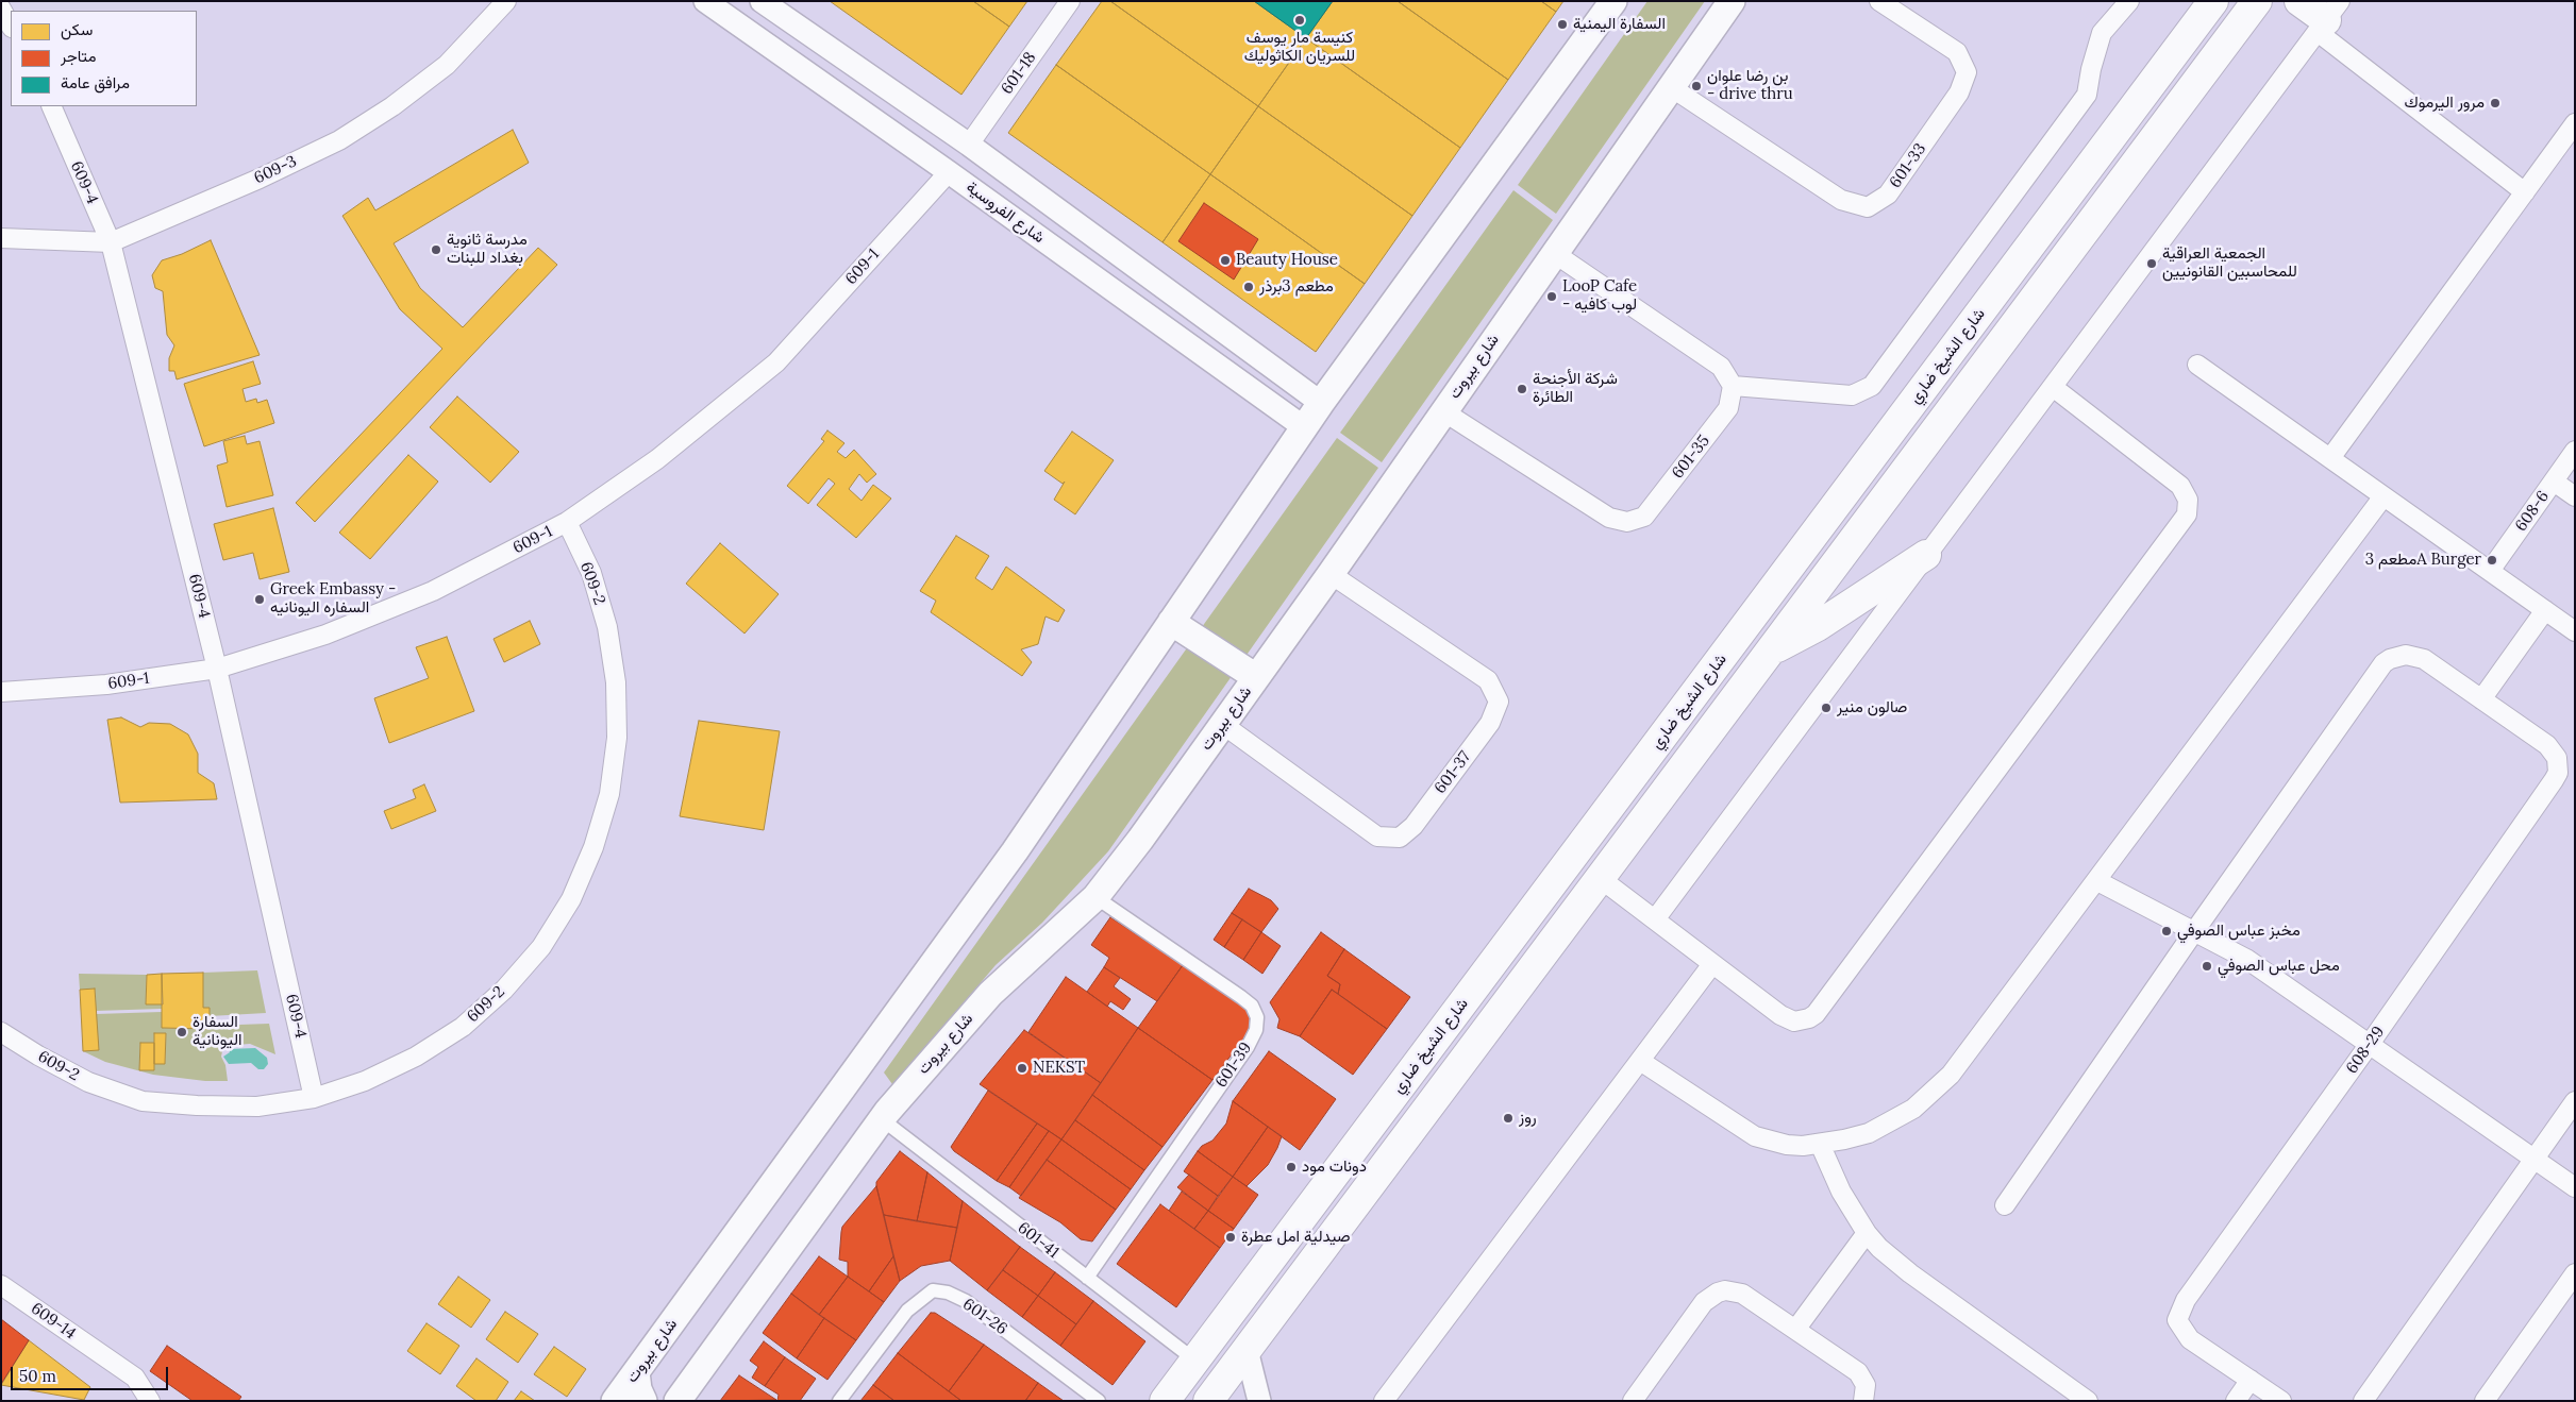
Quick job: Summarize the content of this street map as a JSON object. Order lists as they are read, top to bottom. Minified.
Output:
{"streets":{"main road":["شارع الشيخ ضاري","شارع بيروت"],"street":["601-18","601-33","609-3","609-4","شارع الفروسية","609-1","601-35","608-6","609-2","601-37","608-29","601-39","601-41","601-26","609-14"]},"crossings":[["601-18","شارع الفروسية"],["601-33","شارع بيروت"],["609-3","609-4"],["609-4","609-1"],["609-4","609-2"],["شارع الفروسية","609-1"],["شارع الفروسية","شارع بيروت"],["609-1","609-2"],["شارع الشيخ ضاري","601-41"],["شارع بيروت","601-35"],["شارع بيروت","601-37"],["شارع بيروت","601-39"],["شارع بيروت","601-41"],["601-39","601-41"]],"places":["كنيسة مار يوسف للسريان الكاثوليك","السفارة اليمنية","بن رضا علوان - drive thru","مرور اليرموك","مدرسة ثانوية بغداد للبنات","Beauty House","الجمعية العراقية للمحاسبين القانونيين","مطعم 3برذر","LooP Cafe - لوب كافيه","شركة الأجنحة الطائرة","مطعم 3A Burger","Greek Embassy - السفاره اليونانيه","صالون منير","مخبز عباس الصوفي","محل عباس الصوفي","السفارة اليونانية","NEKST","روز","دونات مود","صيدلية امل عطرة"],"legend":["سكن","متاجر","مرافق عامة"],"scale_bar":"50 m"}
